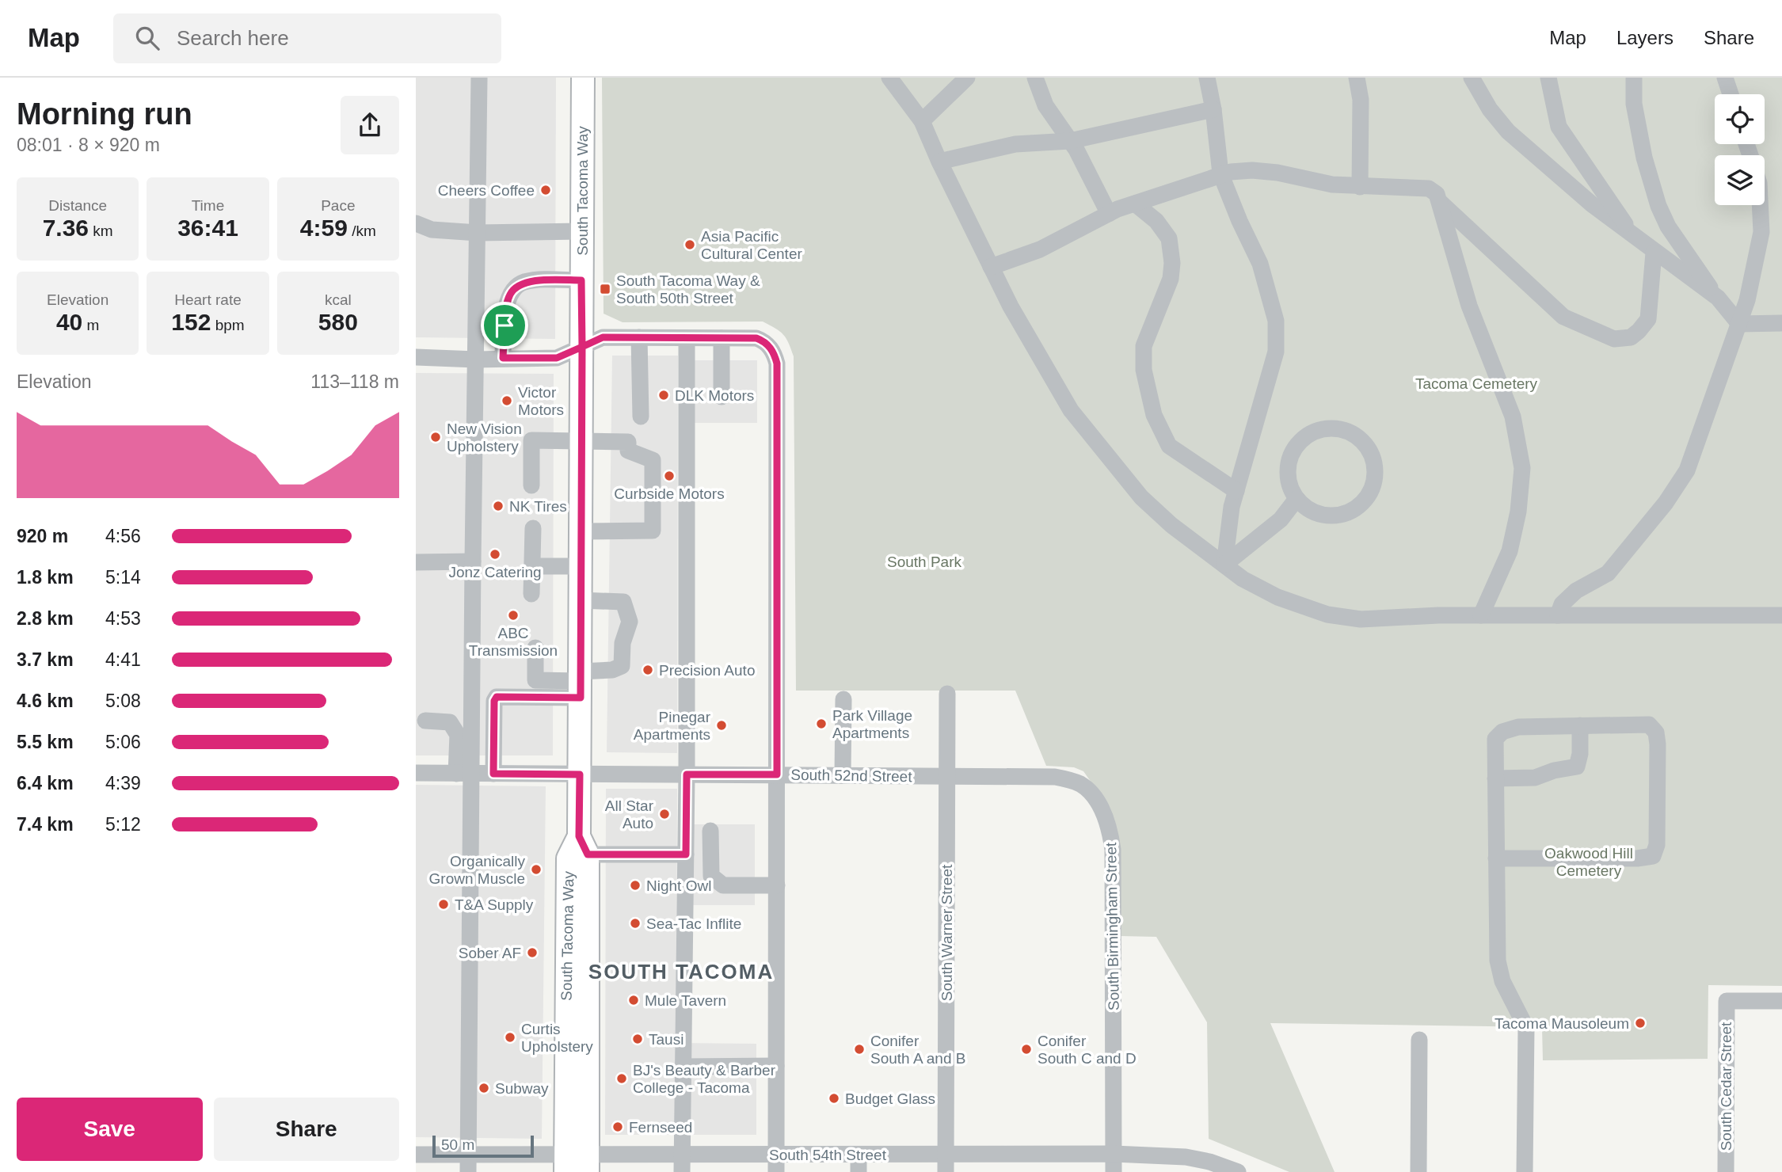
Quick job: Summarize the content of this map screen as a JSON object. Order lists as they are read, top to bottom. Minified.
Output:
{"streets":{"main road":["South Tacoma Way"],"street":["South 52nd Street","South Birmingham Street","South Warner Street","South Cedar Street","South 54th Street"]},"crossings":[["South Tacoma Way","South 52nd Street"],["South Tacoma Way","South 54th Street"],["South 52nd Street","South Birmingham Street"],["South 52nd Street","South Warner Street"],["South Birmingham Street","South 54th Street"],["South Warner Street","South 54th Street"]],"districts":["SOUTH TACOMA"],"parks":["Tacoma Cemetery","South Park","Oakwood Hill Cemetery"],"places":{"other":["Cheers Coffee","Asia Pacific Cultural Center","DLK Motors","Victor Motors","New Vision Upholstery","Curbside Motors","NK Tires","Jonz Catering","ABC Transmission","Precision Auto","Park Village Apartments","Pinegar Apartments","All Star Auto","Organically Grown Muscle","Night Owl","T&A Supply","Sea-Tac Inflite","Sober AF","Mule Tavern","Tacoma Mausoleum","Curtis Upholstery","Tausi","Conifer South A and B","Conifer South C and D","BJ's Beauty & Barber College - Tacoma","Subway","Budget Glass","Fernseed"],"transit":["South Tacoma Way & South 50th Street"]},"scale_bar":"50 m","page":{"header":"Map","search":"Search here","nav":["Map","Layers","Share"],"heading":["Morning run","08:01 · 8 × 920 m"],"stats":[["Distance","7.36 km"],["Time","36:41"],["Pace","4:59 /km"],["Elevation","40 m"],["Heart rate","152 bpm"],["kcal","580"]],"chart":["Elevation","113–118 m"],"list":[{"name":"920 m","note":"4:56"},{"name":"1.8 km","note":"5:14"},{"name":"2.8 km","note":"4:53"},{"name":"3.7 km","note":"4:41"},{"name":"4.6 km","note":"5:08"},{"name":"5.5 km","note":"5:06"},{"name":"6.4 km","note":"4:39"},{"name":"7.4 km","note":"5:12"}],"buttons":["Save","Share"],"scale":"50 m"}}
